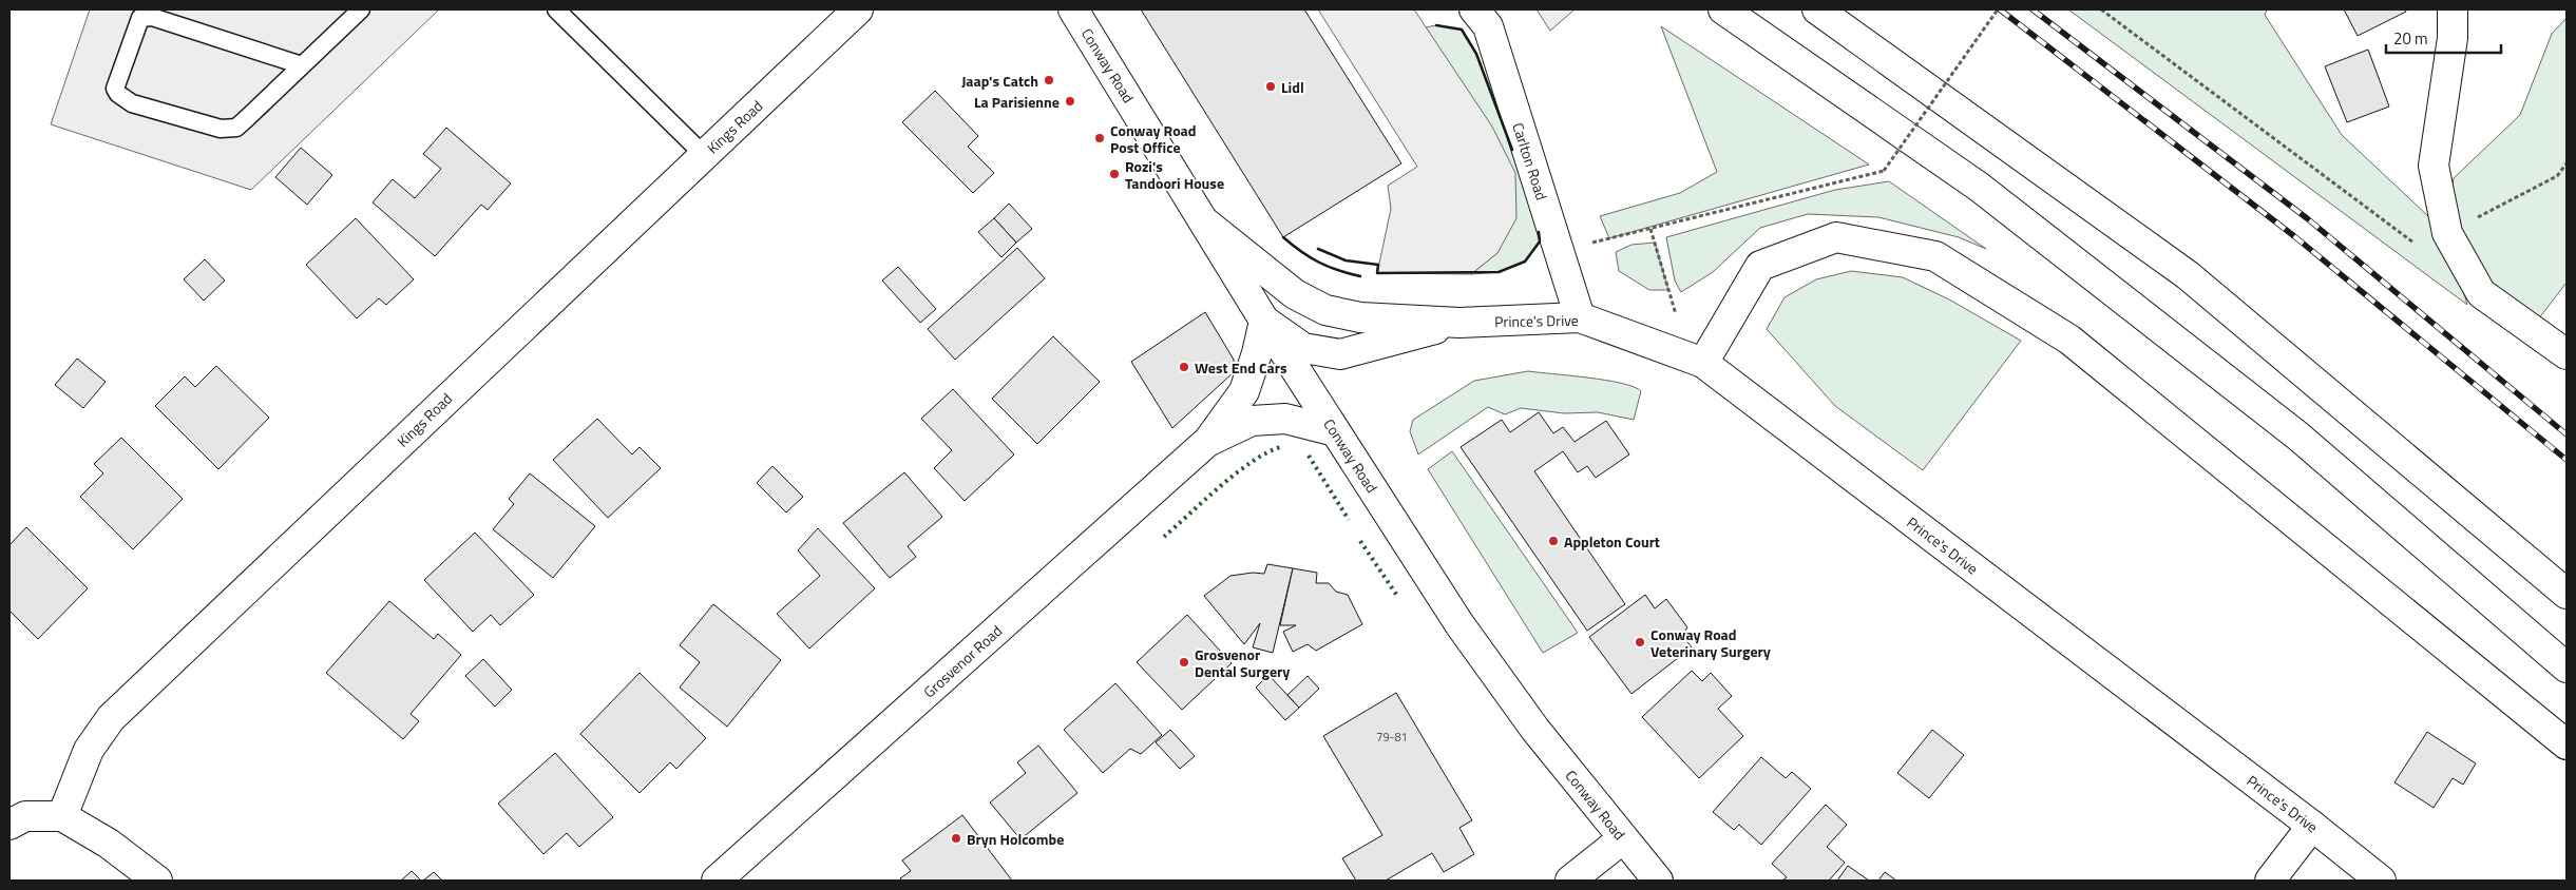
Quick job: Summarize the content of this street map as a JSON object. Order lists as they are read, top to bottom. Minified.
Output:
{"streets":{"main road":["Conway Road","Kings Road","Carlton Road","Prince's Drive","Grosvenor Road"]},"crossings":[["Conway Road","Prince's Drive"],["Conway Road","Grosvenor Road"],["Carlton Road","Prince's Drive"],["Prince's Drive","Grosvenor Road"]],"places":["Jaap's Catch","Lidl","La Parisienne","Conway Road Post Office","Rozi's Tandoori House","West End Cars","Appleton Court","Conway Road Veterinary Surgery","Grosvenor Dental Surgery","Bryn Holcombe"],"house_numbers":["79-81"],"scale_bar":"20 m"}
